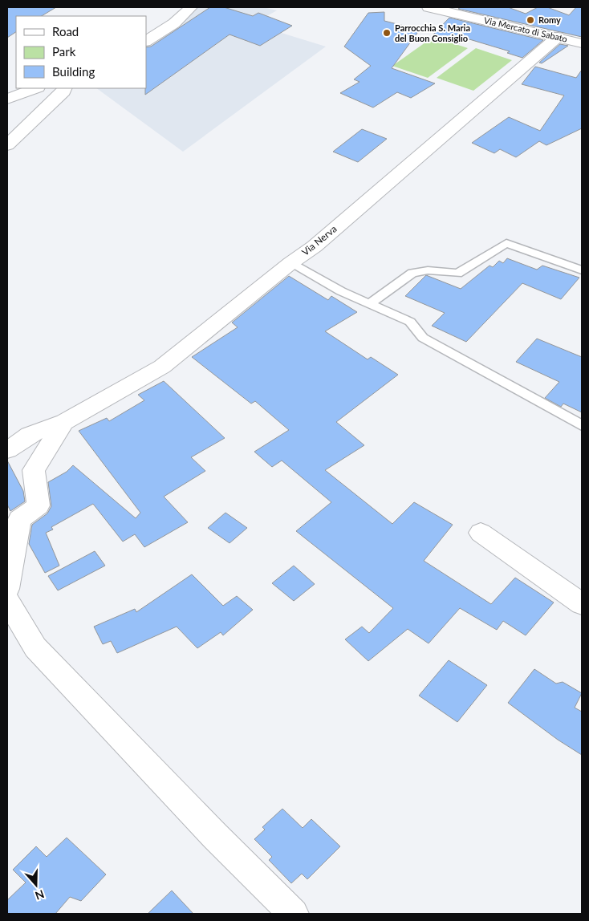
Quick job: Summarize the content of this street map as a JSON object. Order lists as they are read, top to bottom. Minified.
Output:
{"streets":{"street":["Via Mercato di Sabato","Via Nerva"]},"crossings":[["Via Mercato di Sabato","Via Nerva"]],"places":["Romy","Parrocchia S. Maria del Buon Consiglio"],"legend":["Road","Park","Building"],"north":"bottom"}
